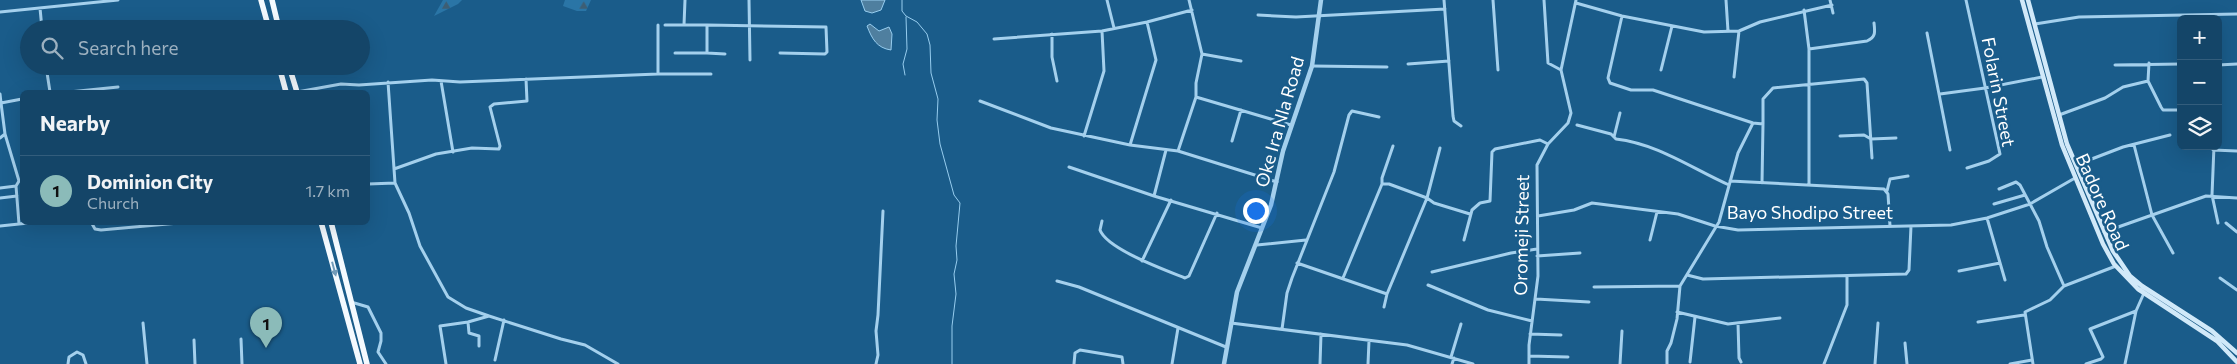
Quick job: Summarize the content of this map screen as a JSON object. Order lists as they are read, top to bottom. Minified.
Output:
{"streets":{"main road":["Badore Road"],"street":["Folarin Street","Oke Ira Nla Road","Bayo Shodipo Street","Oromeji Street"]},"crossings":[["Badore Road","Bayo Shodipo Street"],["Bayo Shodipo Street","Oromeji Street"]],"page":{"map_buttons":["+","−"],"search":"Search here","heading":"Nearby","list":[{"mark":"1","name":"Dominion City","note":"Church","value":"1.7 km"}],"pins":"1"}}
